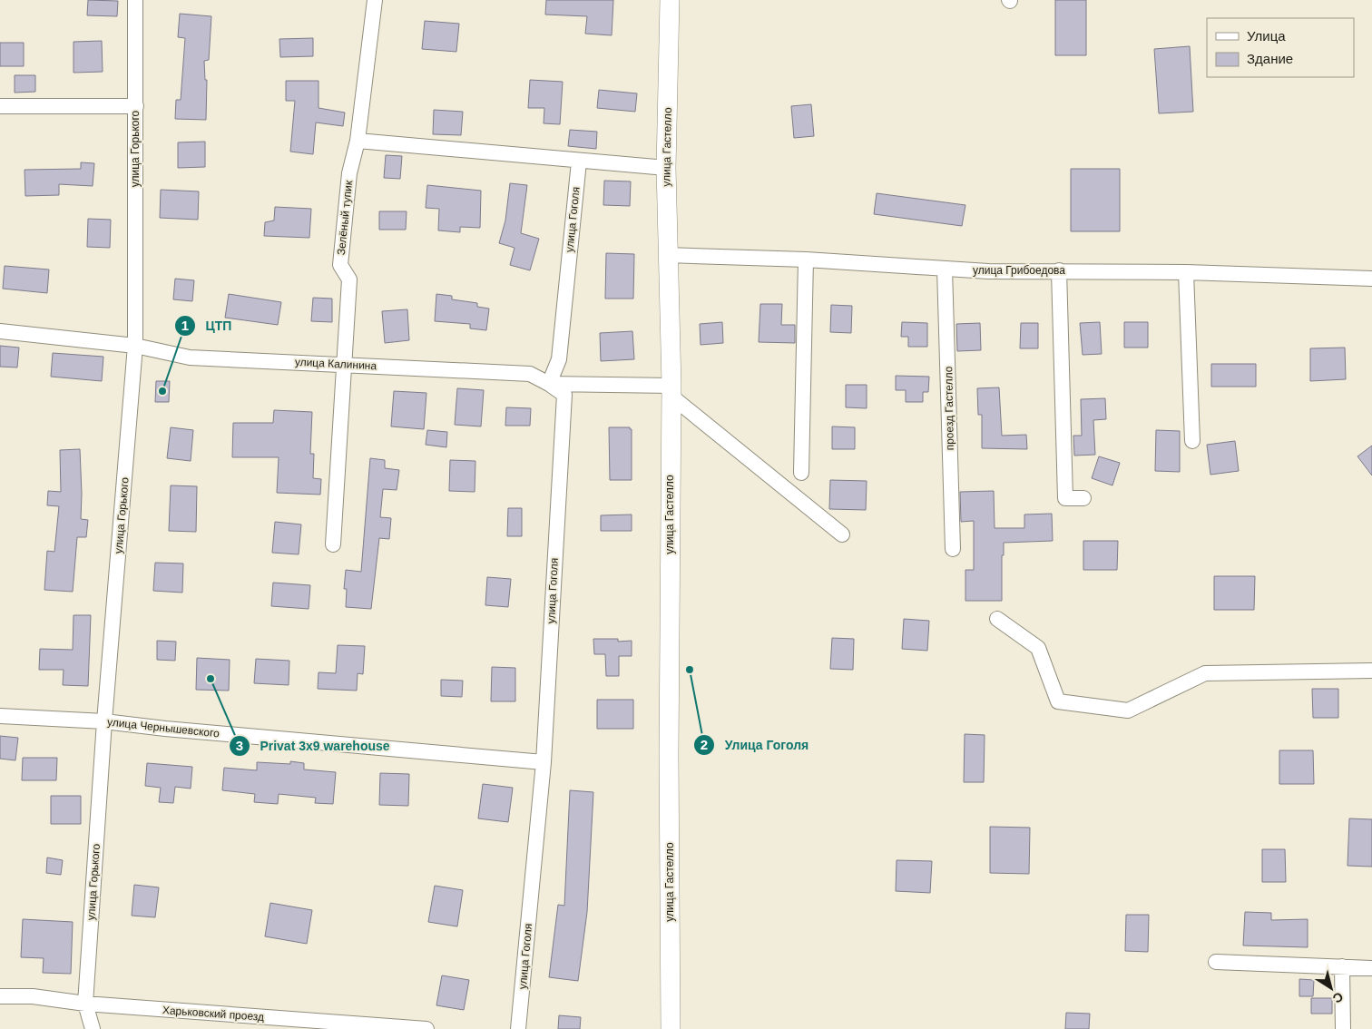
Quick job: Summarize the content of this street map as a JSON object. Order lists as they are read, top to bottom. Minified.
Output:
{"streets":{"main road":["улица Гастелло"],"street":["улица Горького","Зелёный тупик","улица Гоголя","улица Грибоедова","улица Калинина","проезд Гастелло","улица Чернышевского","Харьковский проезд"]},"crossings":[["улица Гастелло","улица Грибоедова"],["улица Гастелло","улица Калинина"],["улица Горького","улица Калинина"],["улица Горького","улица Чернышевского"],["улица Горького","Харьковский проезд"],["Зелёный тупик","улица Калинина"],["улица Гоголя","улица Калинина"],["улица Гоголя","улица Чернышевского"],["улица Грибоедова","проезд Гастелло"]],"places":["ЦТП","Улица Гоголя","Privat 3x9 warehouse"],"legend":["Улица","Здание"],"north":"bottom right"}
